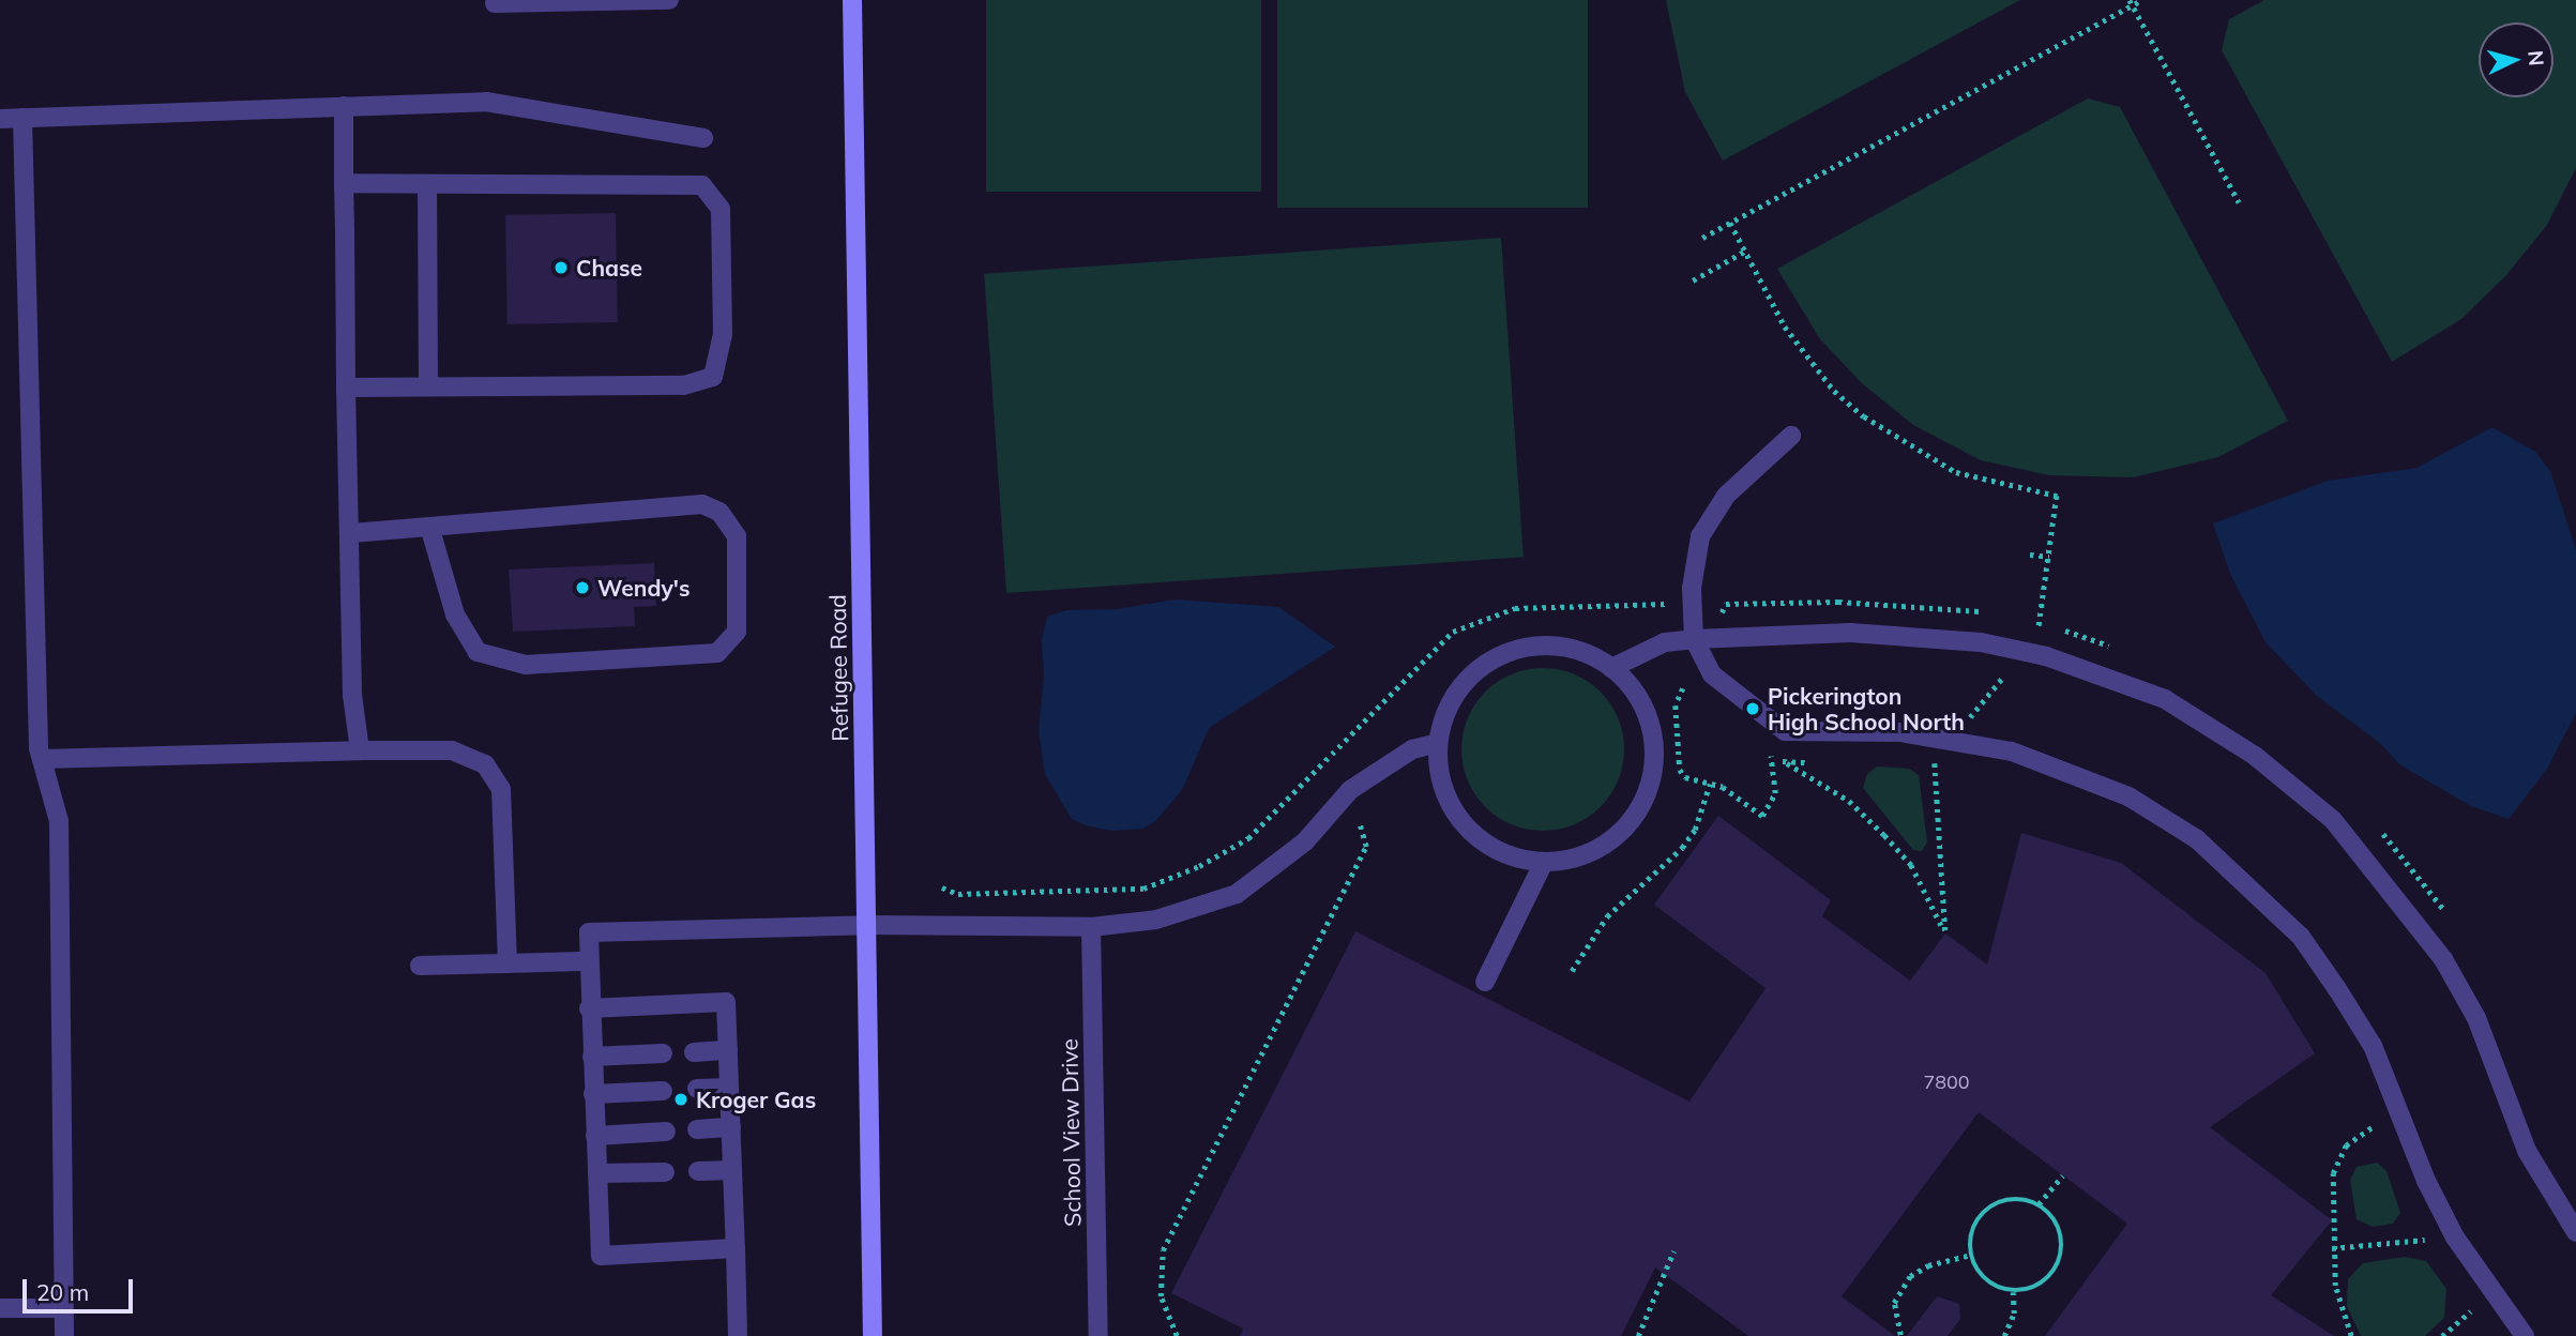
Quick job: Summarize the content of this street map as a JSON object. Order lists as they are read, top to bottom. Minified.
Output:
{"streets":{"main road":["Refugee Road"],"street":["School View Drive"]},"places":["Chase","Wendy's","Pickerington High School North","Kroger Gas"],"house_numbers":["7800"],"scale_bar":"20 m","north":"right"}
